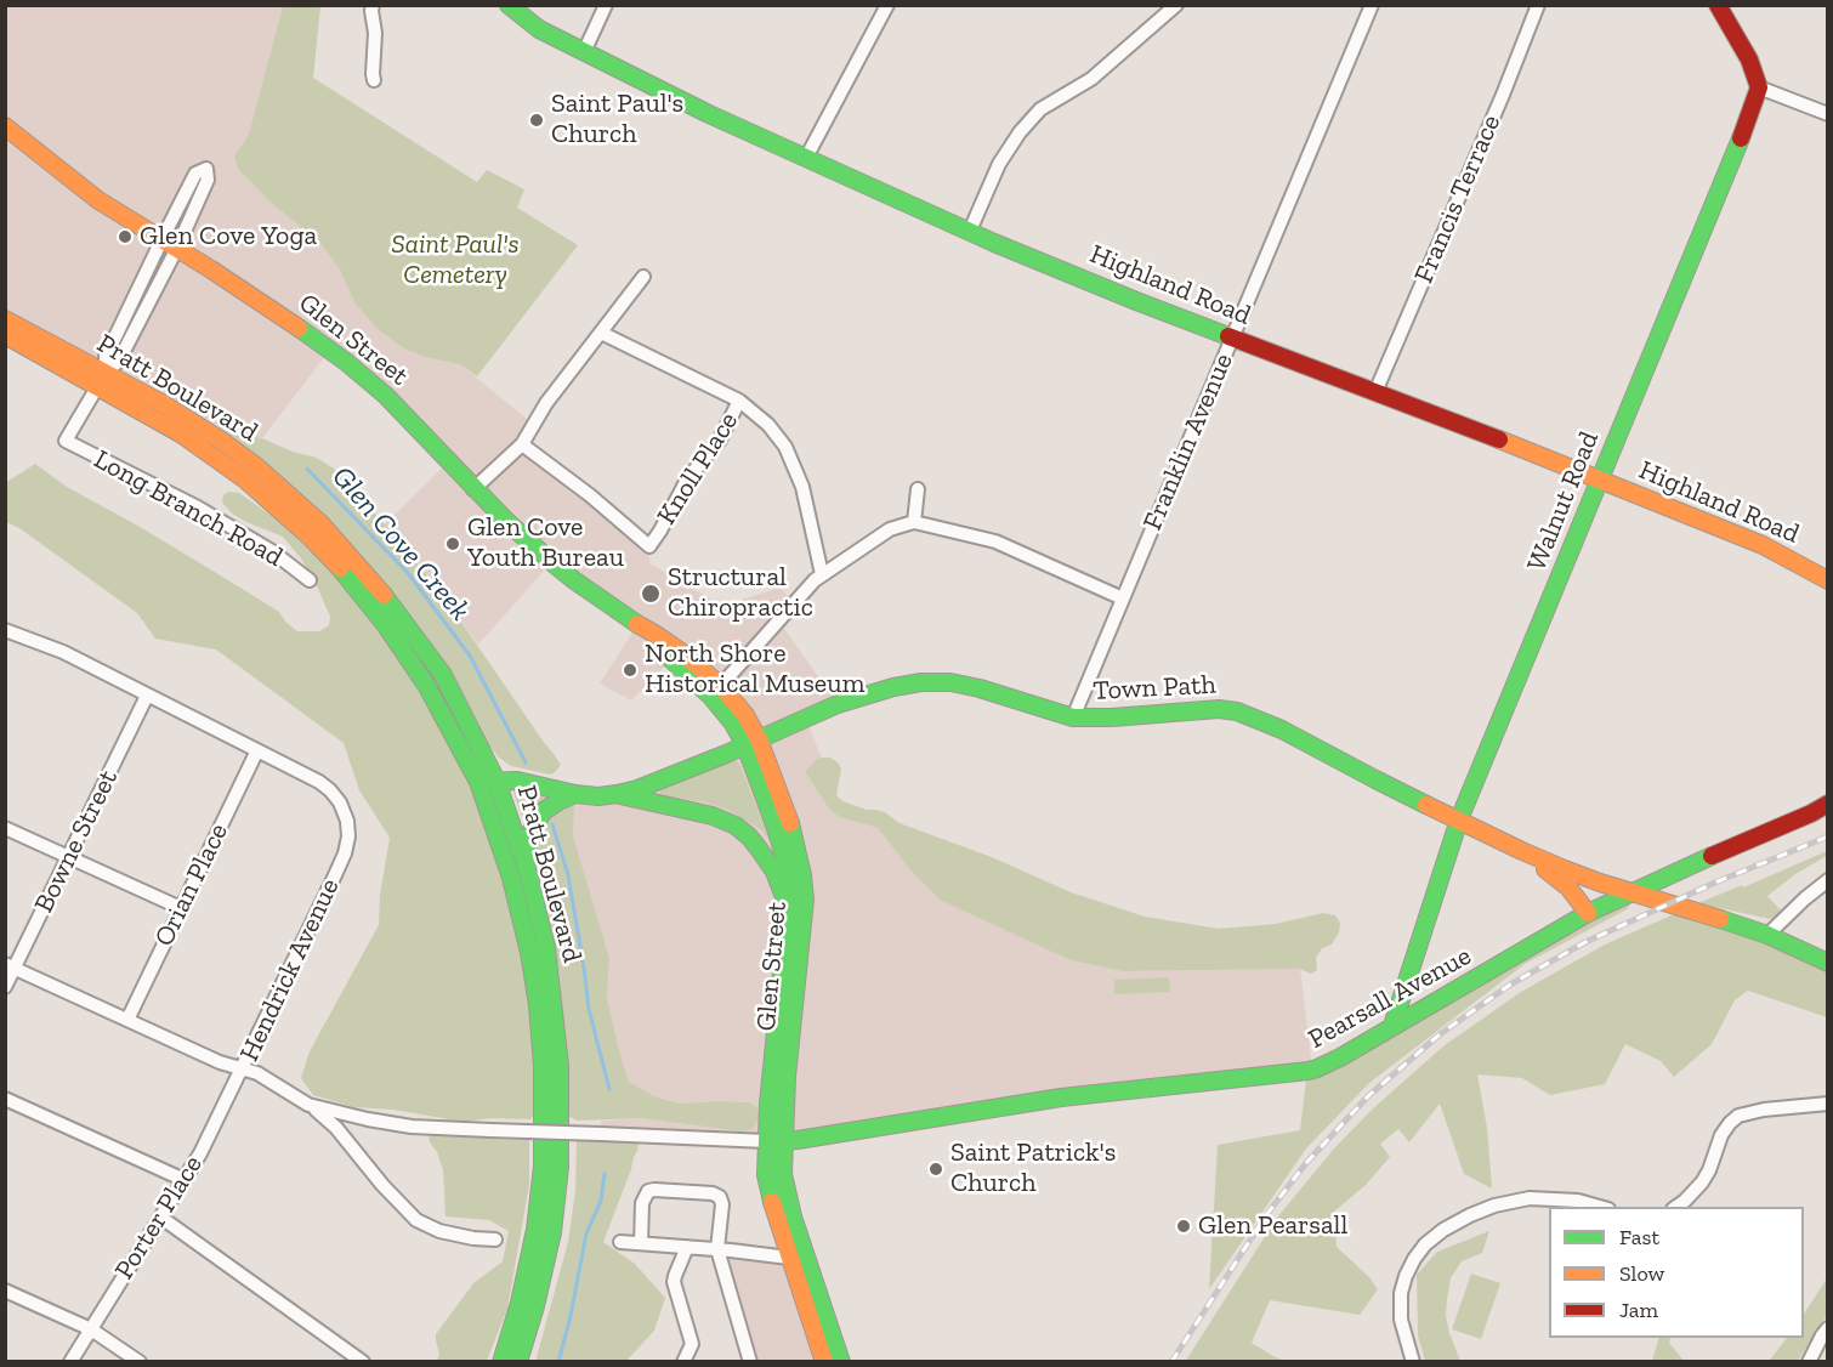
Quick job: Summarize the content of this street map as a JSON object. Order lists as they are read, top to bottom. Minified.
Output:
{"streets":{"main road":["Highland Road","Glen Street","Pratt Boulevard","Walnut Road","Town Path","Pearsall Avenue"],"street":["Francis Terrace","Franklin Avenue","Knoll Place","Long Branch Road","Bowne Street","Orian Place","Hendrick Avenue","Porter Place"]},"crossings":[["Francis Terrace","Highland Road"],["Highland Road","Franklin Avenue"],["Highland Road","Walnut Road"],["Glen Street","Town Path"],["Glen Street","Hendrick Avenue"],["Glen Street","Pearsall Avenue"],["Pratt Boulevard","Long Branch Road"],["Pratt Boulevard","Town Path"],["Franklin Avenue","Town Path"],["Walnut Road","Town Path"],["Walnut Road","Pearsall Avenue"],["Town Path","Pearsall Avenue"],["Bowne Street","Hendrick Avenue"],["Orian Place","Hendrick Avenue"],["Hendrick Avenue","Pearsall Avenue"],["Hendrick Avenue","Porter Place"]],"water":["Glen Cove Creek"],"parks":["Saint Paul's Cemetery"],"places":["Saint Paul's Church","Glen Cove Yoga","Glen Cove Youth Bureau","Structural Chiropractic","North Shore Historical Museum","Saint Patrick's Church","Glen Pearsall"],"legend":["Fast","Slow","Jam"]}
